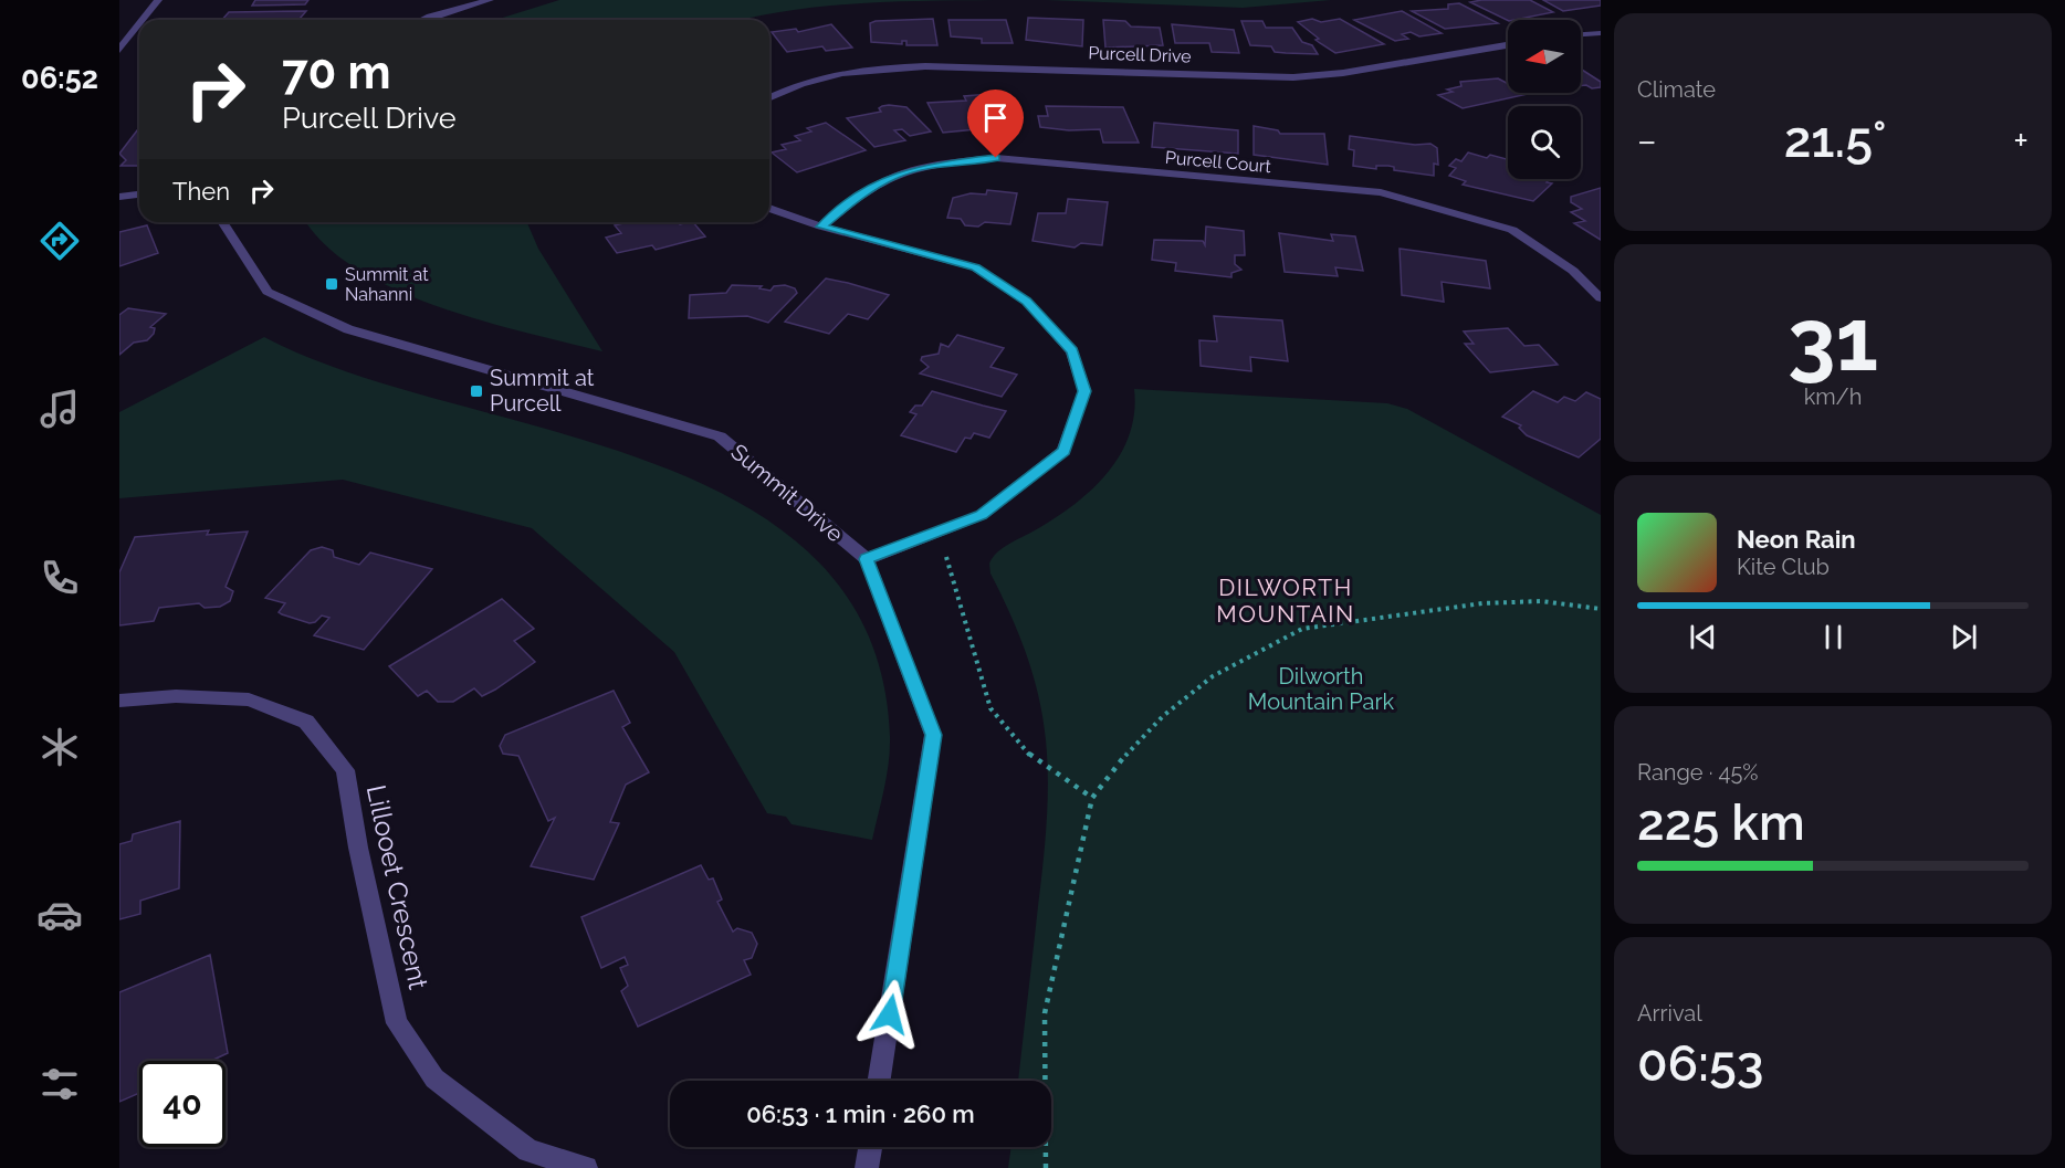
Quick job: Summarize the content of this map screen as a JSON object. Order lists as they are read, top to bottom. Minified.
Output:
{"streets":{"street":["Purcell Drive","Purcell Court","Summit Drive","Lillooet Crescent"]},"districts":["DILWORTH MOUNTAIN"],"parks":["Dilworth Mountain Park"],"places":{"transit":["Summit at Nahanni","Summit at Purcell"]},"north":"left","page":{"tabs":"06:52","tile":["Climate",["31","km/h"],["Range · 45%","225 km"],["Arrival","06:53"]],"turn":["70 m","Purcell Drive"],"heat":["−","21.5°","+"],"then":"Then","song":["Neon Rain","Kite Club"],"limit":"40","trip":"06:53 · 1 min · 260 m"}}
